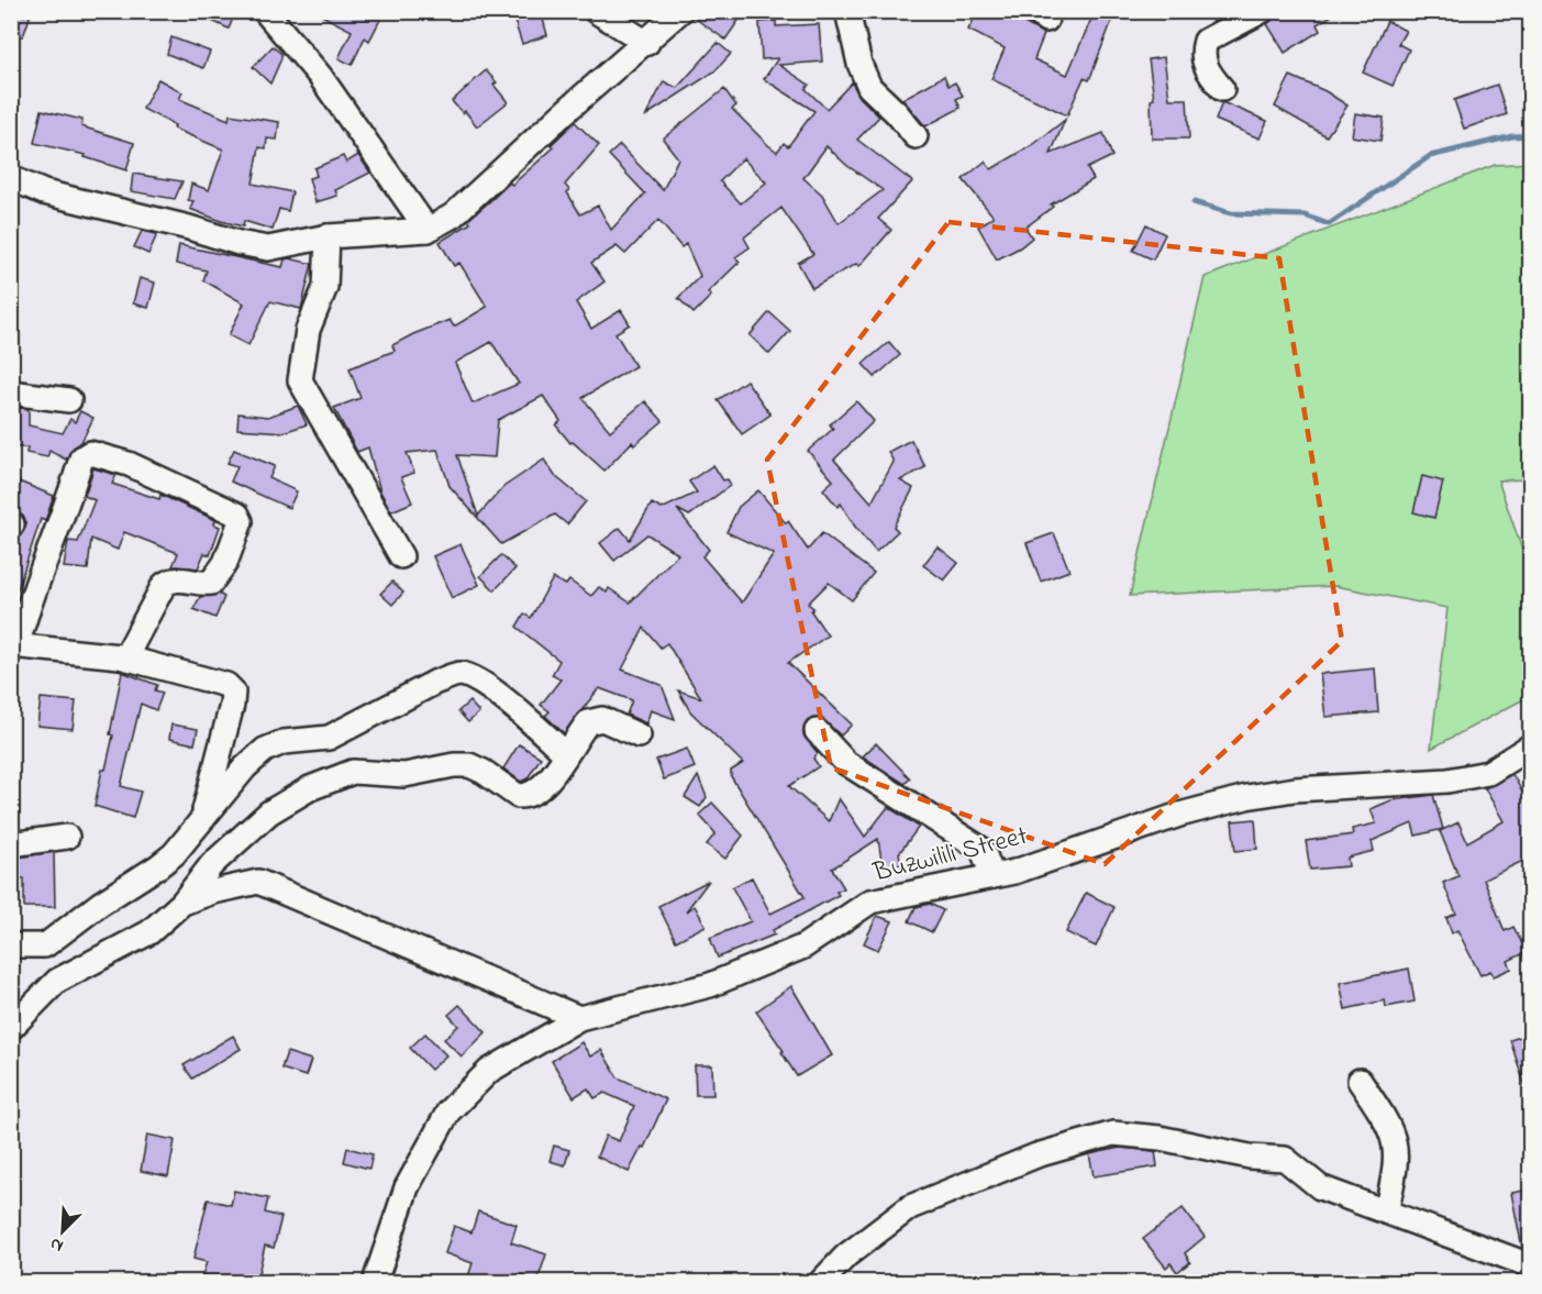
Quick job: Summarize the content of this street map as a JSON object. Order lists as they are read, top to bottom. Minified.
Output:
{"streets":{"street":["Buzwilili Street"]},"north":"bottom left"}
